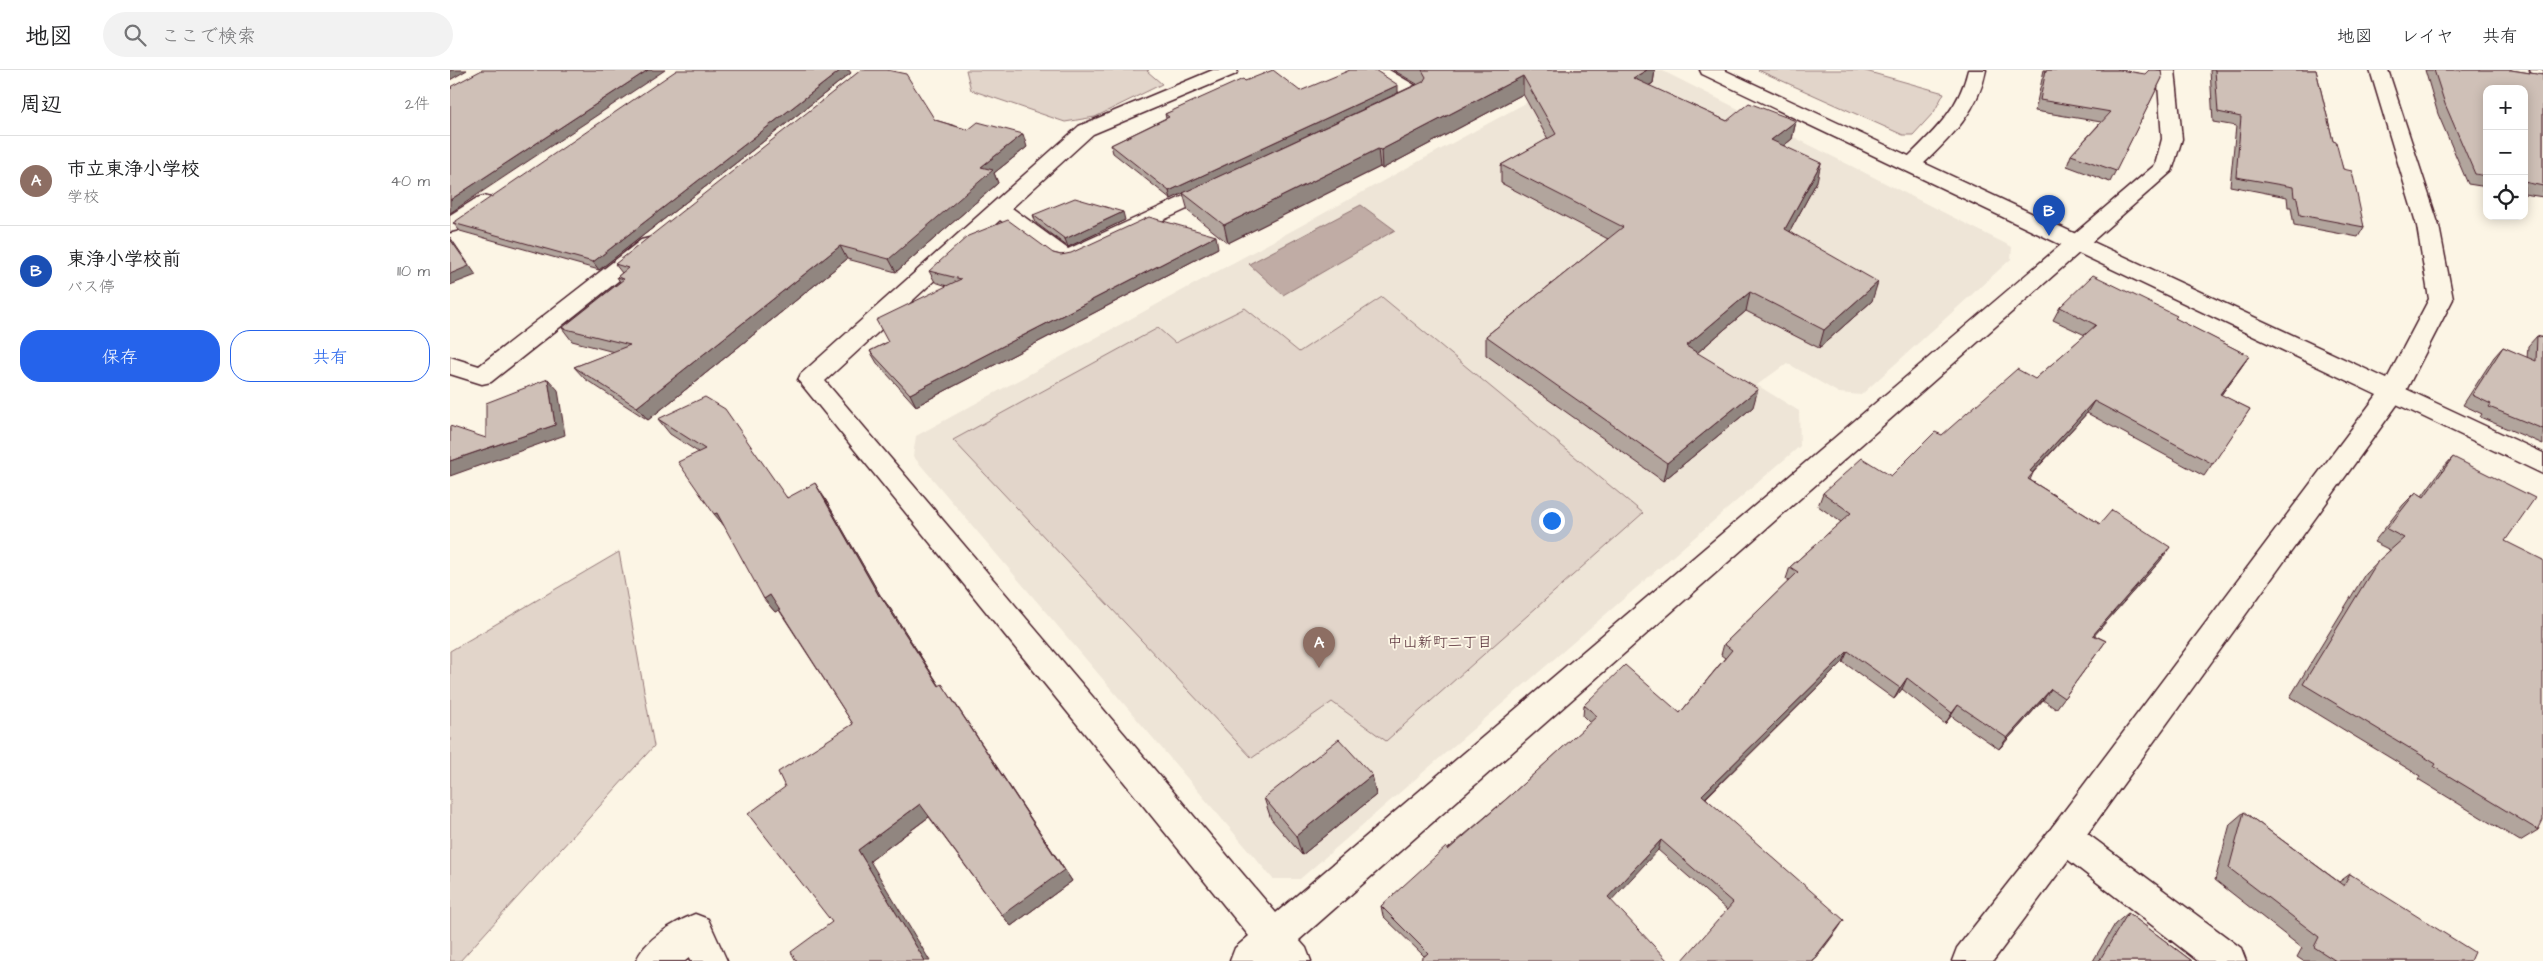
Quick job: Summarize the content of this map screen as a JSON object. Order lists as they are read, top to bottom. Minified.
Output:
{"districts":["中山新町二丁目"],"page":{"header":"地図","search":"ここで検索","nav":["地図","レイヤ","共有"],"heading":["周辺","2件"],"map_buttons":["+","−"],"list":[{"mark":"A","name":"市立東浄小学校","note":"学校","value":"40 m"},{"mark":"B","name":"東浄小学校前","note":"バス停","value":"110 m"}],"pins":["B","A"],"buttons":["保存","共有"]}}
